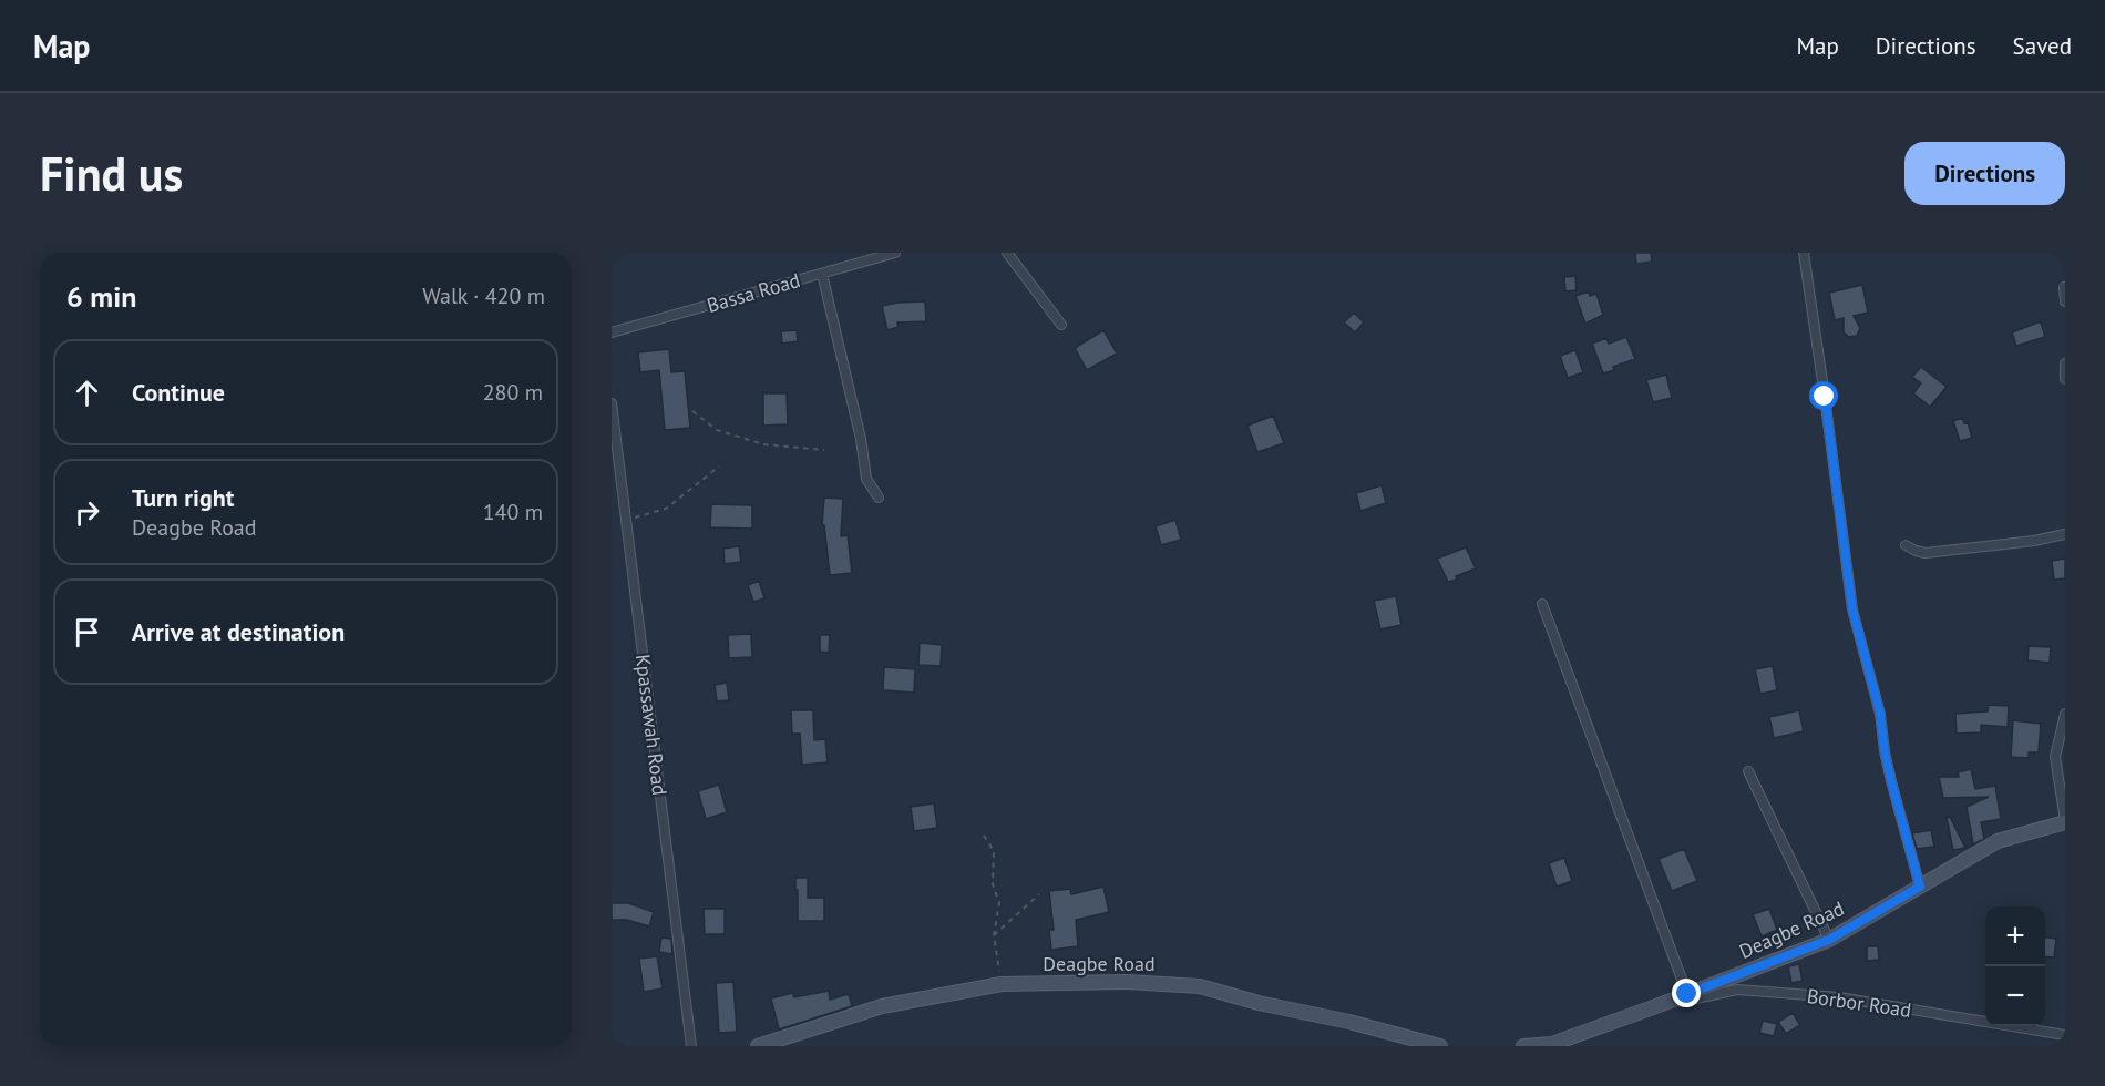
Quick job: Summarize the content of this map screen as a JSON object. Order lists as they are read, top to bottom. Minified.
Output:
{"streets":{"street":["Bassa Road","Kpassawah Road","Deagbe Road","Borbor Road"]},"crossings":[["Deagbe Road","Borbor Road"]],"page":{"header":"Map","nav":["Map","Directions","Saved"],"buttons":"Directions","title":"Find us","heading":["6 min","Walk · 420 m"],"list":[["Continue","280 m"],["Turn right","Deagbe Road","140 m"],"Arrive at destination"],"map_buttons":["+","−"]}}
